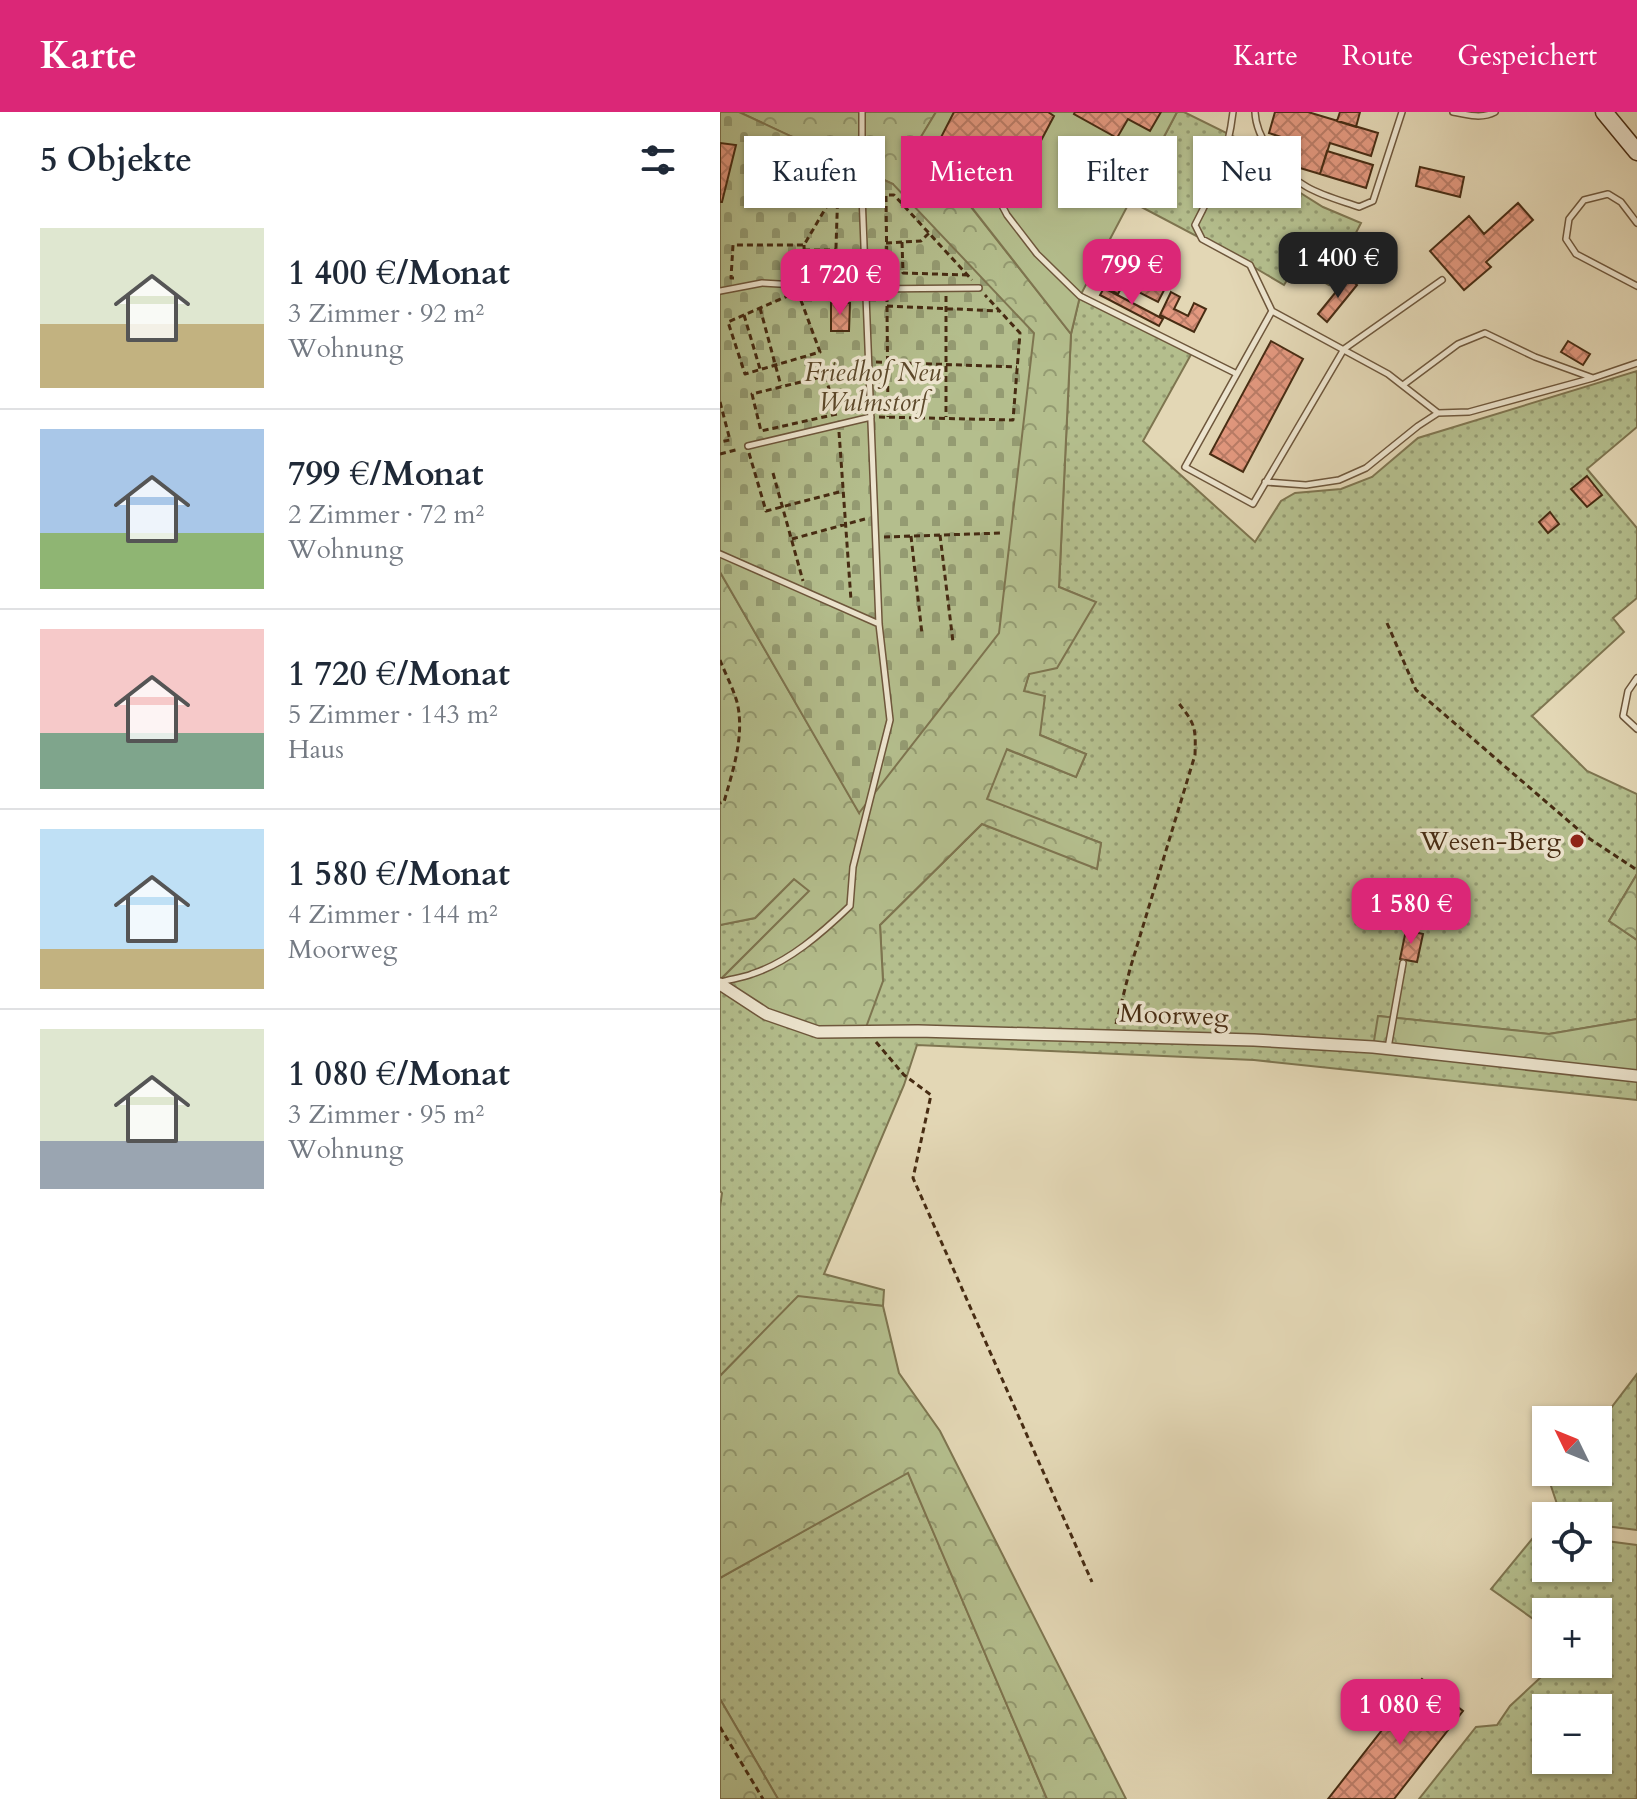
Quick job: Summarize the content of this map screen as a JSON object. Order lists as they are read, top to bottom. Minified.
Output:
{"streets":{"street":["Moorweg"]},"parks":["Friedhof Neu Wulmstorf"],"places":["Wesen-Berg"],"north":"top left","page":{"header":"Karte","nav":["Karte","Route","Gespeichert"],"heading":"5 Objekte","chip":["Kaufen","Mieten","Filter","Neu"],"list":[{"name":"1 400 €/Monat","note":"3 Zimmer · 92 m² · Wohnung"},{"name":"799 €/Monat","note":"2 Zimmer · 72 m² · Wohnung"},{"name":"1 720 €/Monat","note":"5 Zimmer · 143 m² · Haus"},{"name":"1 580 €/Monat","note":"4 Zimmer · 144 m² · Moorweg"},{"name":"1 080 €/Monat","note":"3 Zimmer · 95 m² · Wohnung"}],"price":["1 400 €","799 €","1 720 €","1 580 €","1 080 €"],"map_buttons":["+","−"]}}
